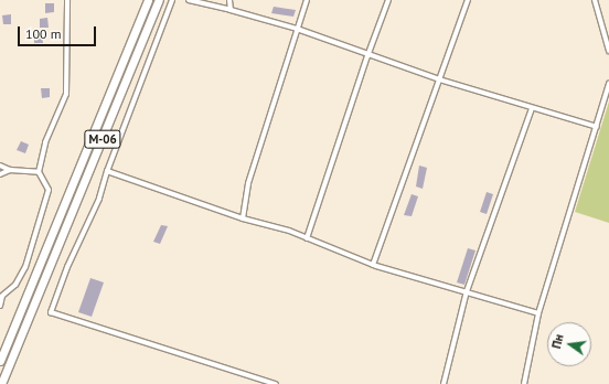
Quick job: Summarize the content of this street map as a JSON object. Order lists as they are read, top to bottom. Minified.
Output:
{"streets":{"highway":["М-06"]},"scale_bar":"100 m","north":"left"}
